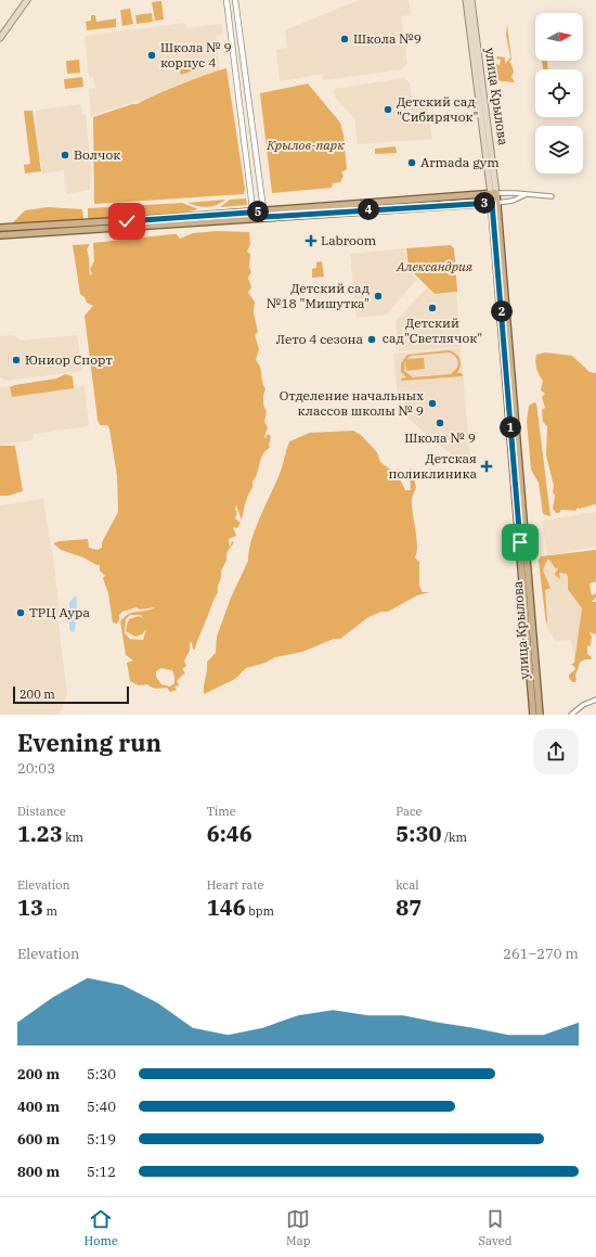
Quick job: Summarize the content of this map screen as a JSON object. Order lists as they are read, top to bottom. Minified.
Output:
{"streets":{"main road":["улица Крылова"]},"parks":["Крылов-парк","Александрия"],"places":{"other":["Школа №9","Школа № 9 корпус 4","Детский сад \"Сибирячок\"","Волчок","Armada gym","Детский сад №18 \"Мишутка\"","Детский сад\"Светлячок\"","Лето 4 сезона","Юниор Спорт","Отделение начальных классов школы № 9","Школа № 9","ТРЦ Аура"],"health":["Labroom","Детская поликлиника"]},"scale_bar":"200 m","north":"right","page":{"pins":["3","4","5","2","1"],"scale":"200 m","heading":["Evening run","20:03"],"stats":[["Distance","1.23 km"],["Time","6:46"],["Pace","5:30 /km"],["Elevation","13 m"],["Heart rate","146 bpm"],["kcal","87"]],"chart":["Elevation","261–270 m"],"list":[{"name":"200 m","note":"5:30"},{"name":"400 m","note":"5:40"},{"name":"600 m","note":"5:19"},{"name":"800 m","note":"5:12"}],"tabs":["Home","Map","Saved"]}}
